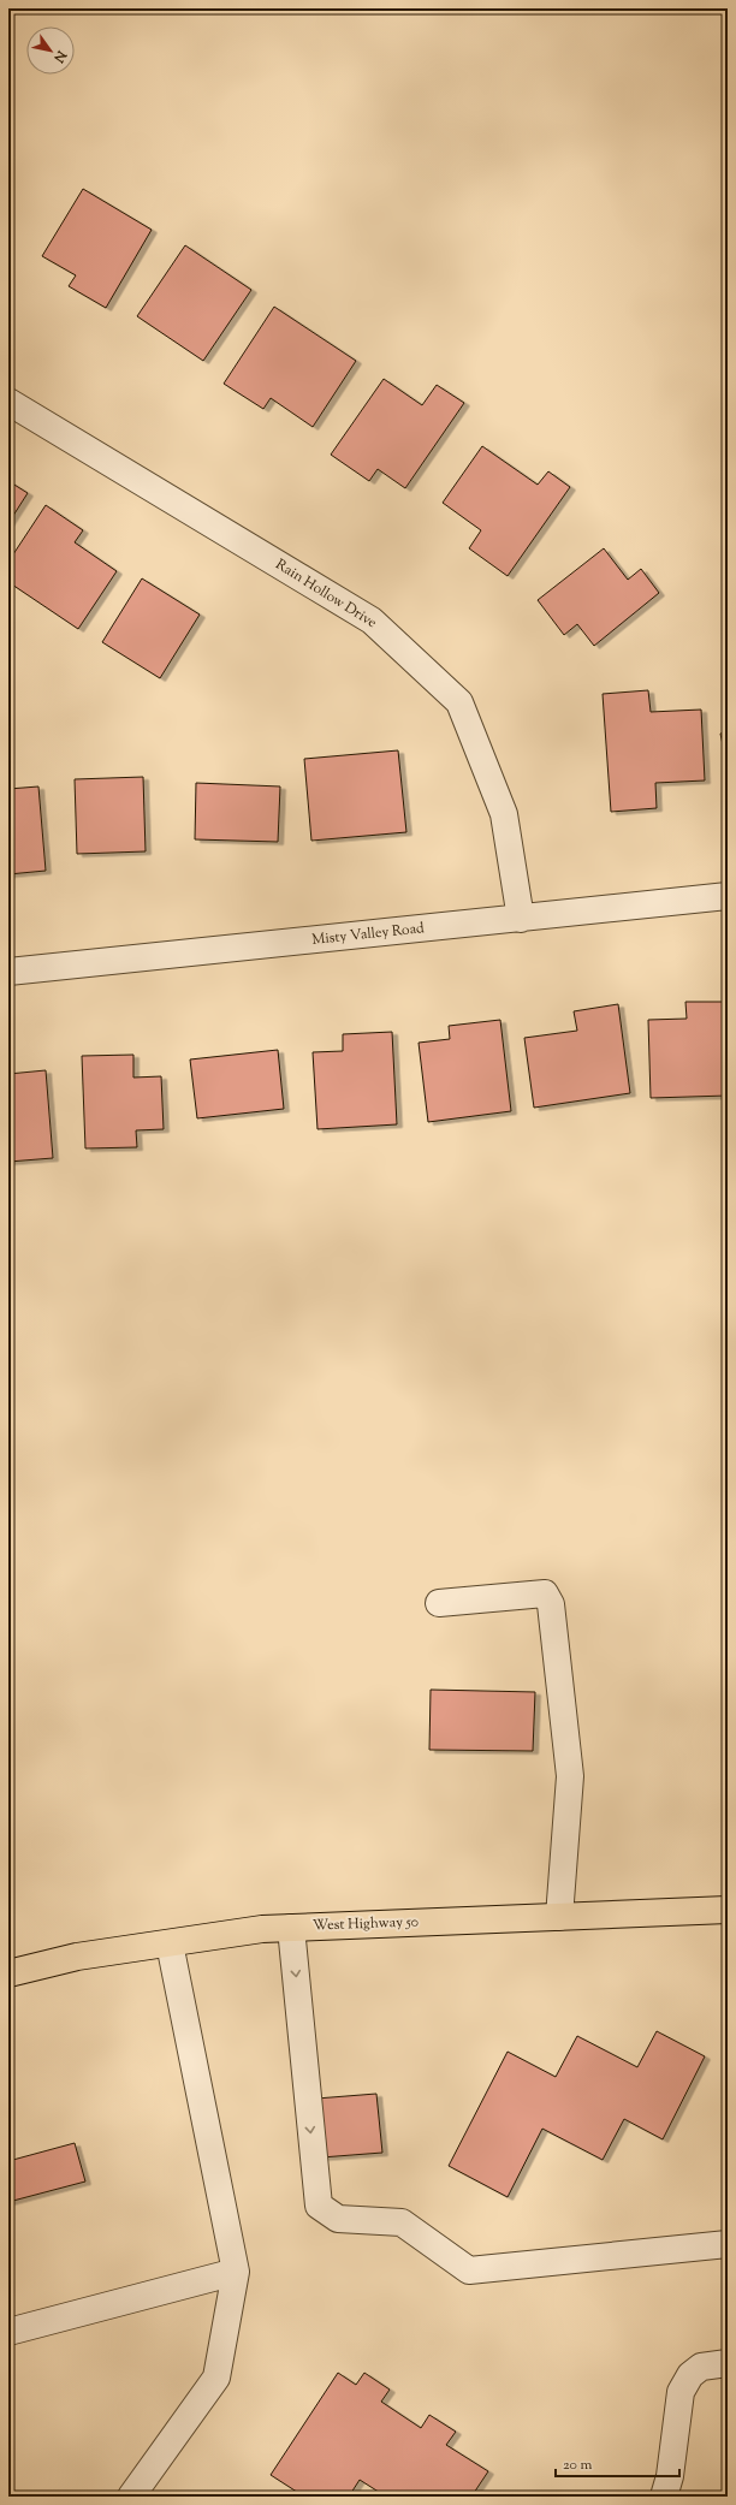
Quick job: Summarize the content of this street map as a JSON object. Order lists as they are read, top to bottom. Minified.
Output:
{"streets":{"main road":["West Highway 50"],"street":["Rain Hollow Drive","Misty Valley Road"]},"crossings":[["Rain Hollow Drive","Misty Valley Road"]],"scale_bar":"20 m","north":"bottom right"}
